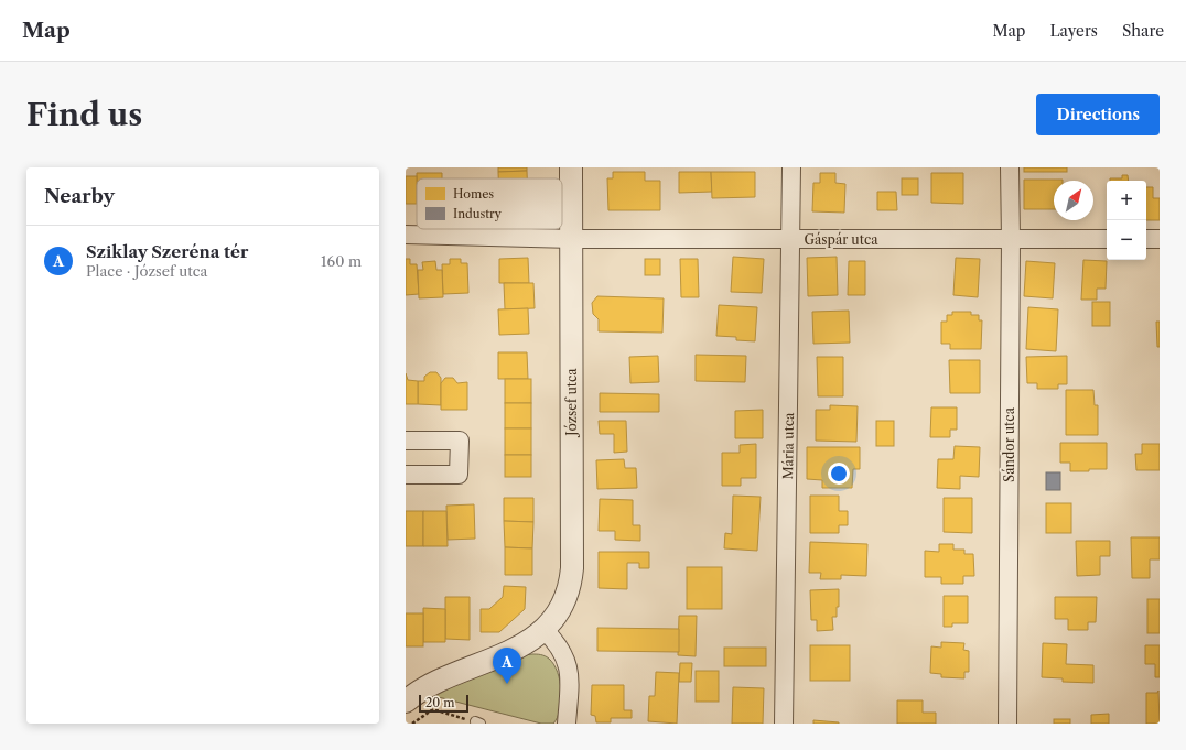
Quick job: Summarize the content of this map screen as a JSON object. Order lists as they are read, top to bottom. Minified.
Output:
{"streets":{"street":["Gáspár utca","József utca","Sándor utca","Mária utca"]},"crossings":[["Gáspár utca","József utca"],["Gáspár utca","Sándor utca"],["Gáspár utca","Mária utca"]],"legend":["Homes","Industry"],"scale_bar":"20 m","north":"top right","page":{"header":"Map","nav":["Map","Layers","Share"],"buttons":"Directions","title":"Find us","heading":"Nearby","map_buttons":["+","−"],"list":[{"mark":"A","name":"Sziklay Szeréna tér","note":"Place · József utca","value":"160 m"}],"pins":"A","scale":"20 m"}}
